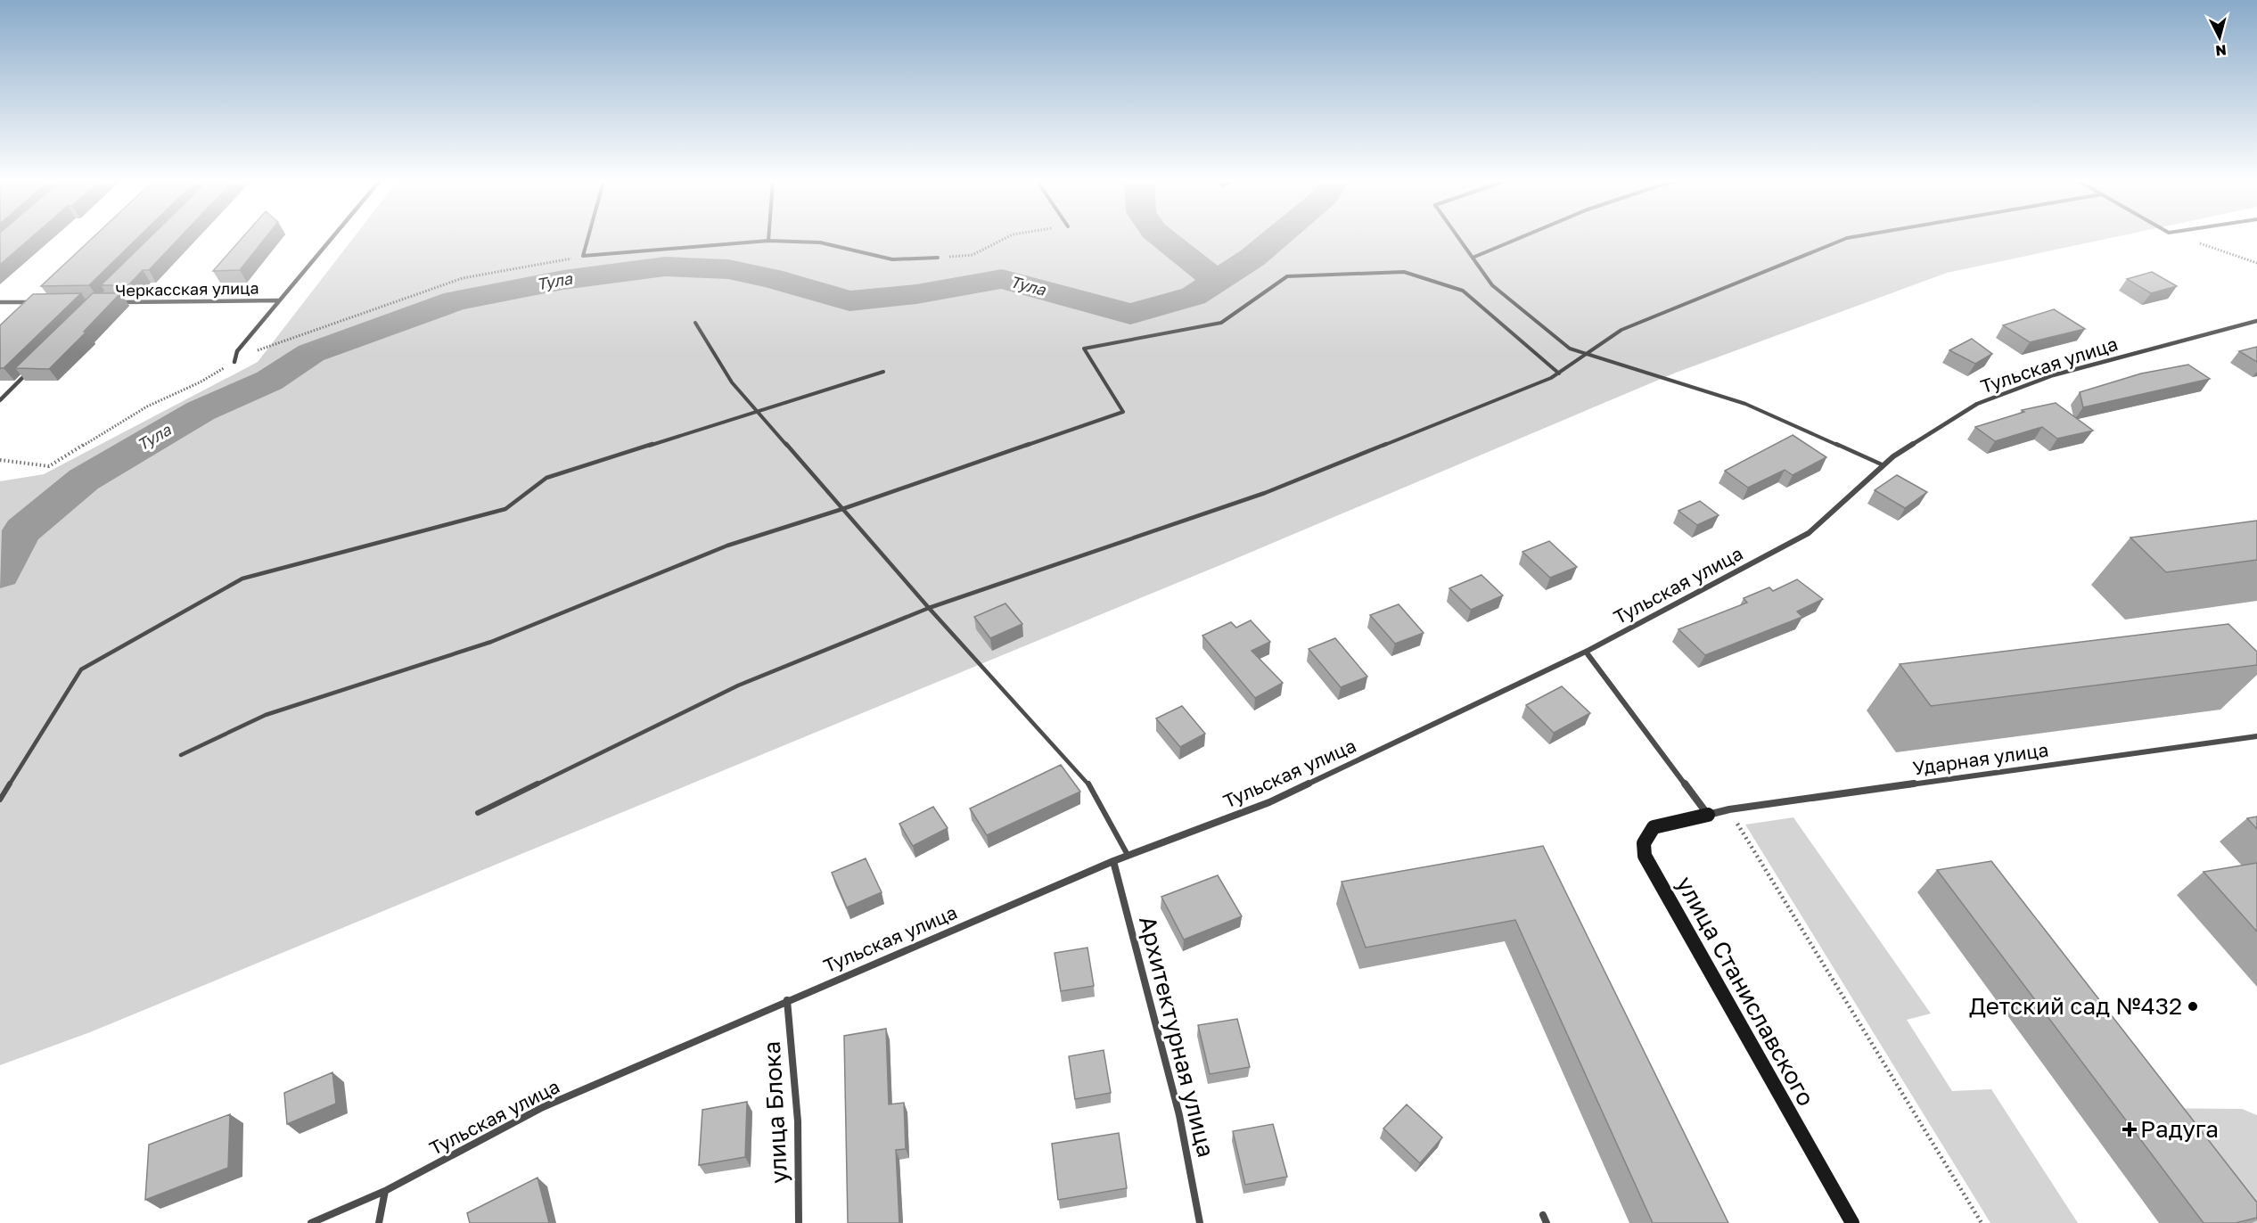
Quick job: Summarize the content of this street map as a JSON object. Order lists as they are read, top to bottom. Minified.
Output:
{"streets":{"street":["Черкасская улица","Тульская улица","Ударная улица","улица Станиславского","Архитектурная улица","улица Блока"]},"crossings":[["Тульская улица","Архитектурная улица"],["Тульская улица","улица Блока"],["Ударная улица","улица Станиславского"]],"water":["Тула"],"places":{"other":["Детский сад №432"],"health":["Радуга"]},"north":"bottom"}
